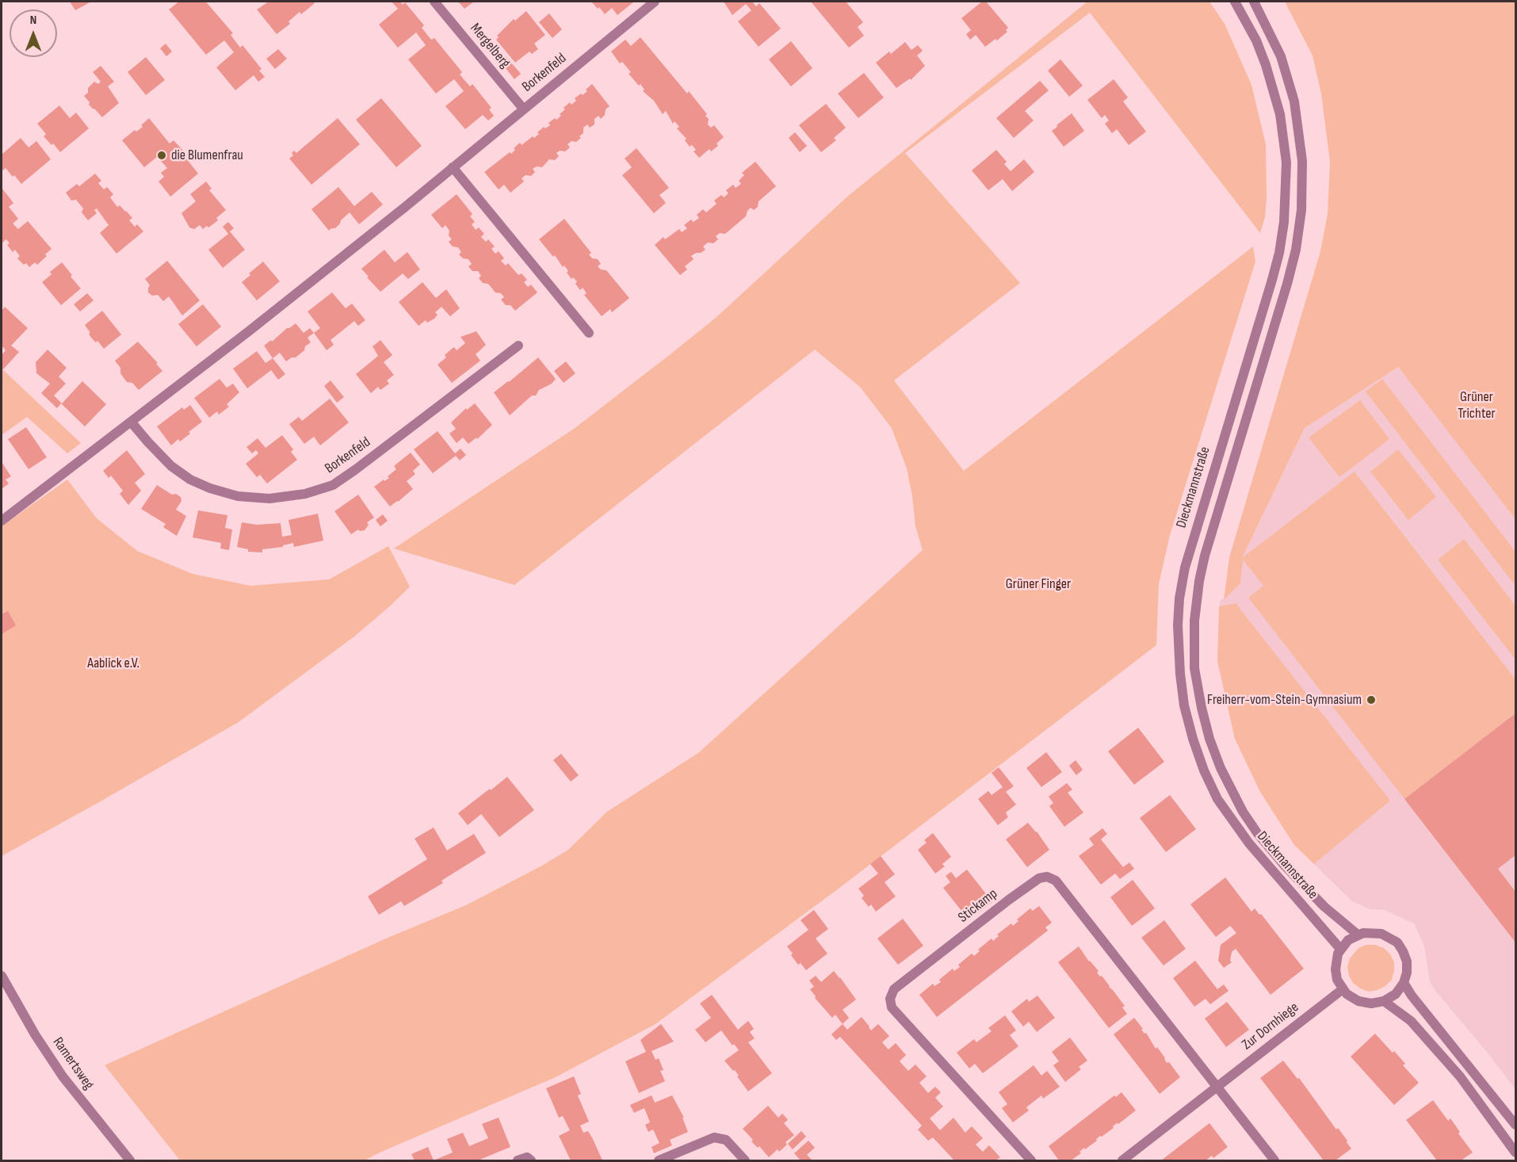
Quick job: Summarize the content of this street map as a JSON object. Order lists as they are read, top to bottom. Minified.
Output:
{"streets":{"street":["Mergelberg","Borkenfeld","Dieckmannstraße","Stickamp","Zur Dornhiege","Ramertsweg"]},"crossings":[["Mergelberg","Borkenfeld"],["Dieckmannstraße","Zur Dornhiege"],["Stickamp","Zur Dornhiege"]],"parks":["Grüner Trichter","Grüner Finger","Aablick e.V."],"places":["die Blumenfrau","Freiherr-vom-Stein-Gymnasium"],"north":"top"}
